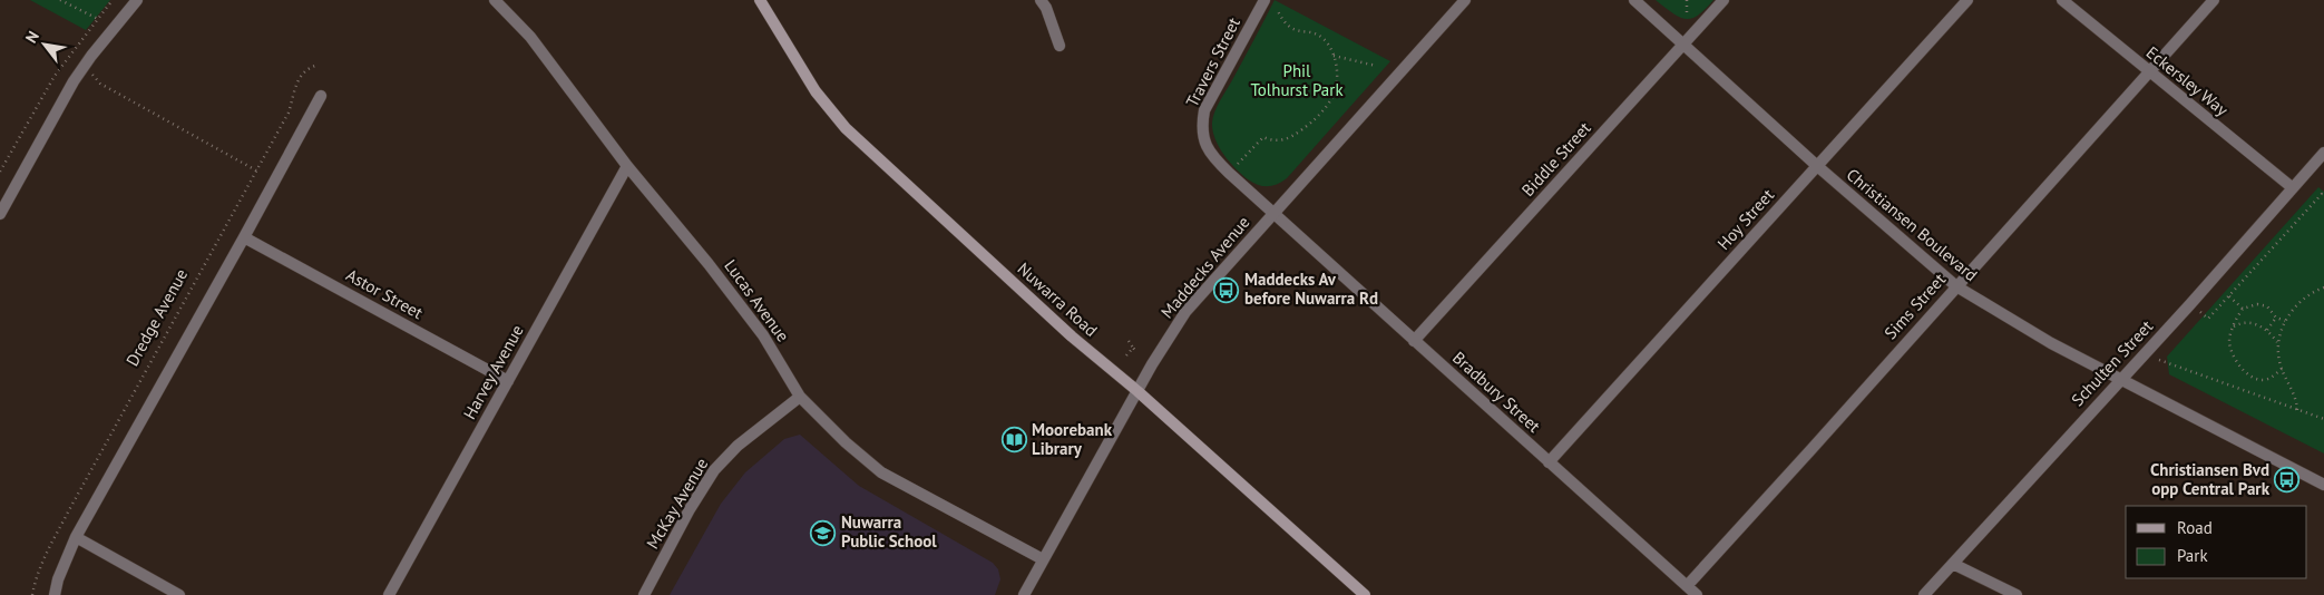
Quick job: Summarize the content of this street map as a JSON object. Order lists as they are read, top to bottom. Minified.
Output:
{"streets":{"main road":["Nuwarra Road"],"street":["Travers Street","Eckersley Way","Biddle Street","Hoy Street","Christiansen Boulevard","Maddecks Avenue","Astor Street","Lucas Avenue","Sims Street","Schulten Street","Harvey Avenue","Bradbury Street","McKay Avenue"],"path":["Dredge Avenue"]},"crossings":[["Travers Street","Maddecks Avenue"],["Travers Street","Bradbury Street"],["Eckersley Way","Sims Street"],["Eckersley Way","Schulten Street"],["Biddle Street","Christiansen Boulevard"],["Biddle Street","Bradbury Street"],["Hoy Street","Christiansen Boulevard"],["Hoy Street","Bradbury Street"],["Christiansen Boulevard","Sims Street"],["Christiansen Boulevard","Schulten Street"],["Maddecks Avenue","Nuwarra Road"],["Maddecks Avenue","Lucas Avenue"],["Maddecks Avenue","Bradbury Street"],["Astor Street","Harvey Avenue"],["Lucas Avenue","Harvey Avenue"],["Lucas Avenue","McKay Avenue"],["Sims Street","Bradbury Street"]],"parks":["Phil Tolhurst Park"],"places":{"bus stop":["Maddecks Av before Nuwarra Rd","Christiansen Bvd opp Central Park"],"library":["Moorebank Library"],"school or university":["Nuwarra Public School"]},"legend":["Road","Park"],"north":"top left"}
